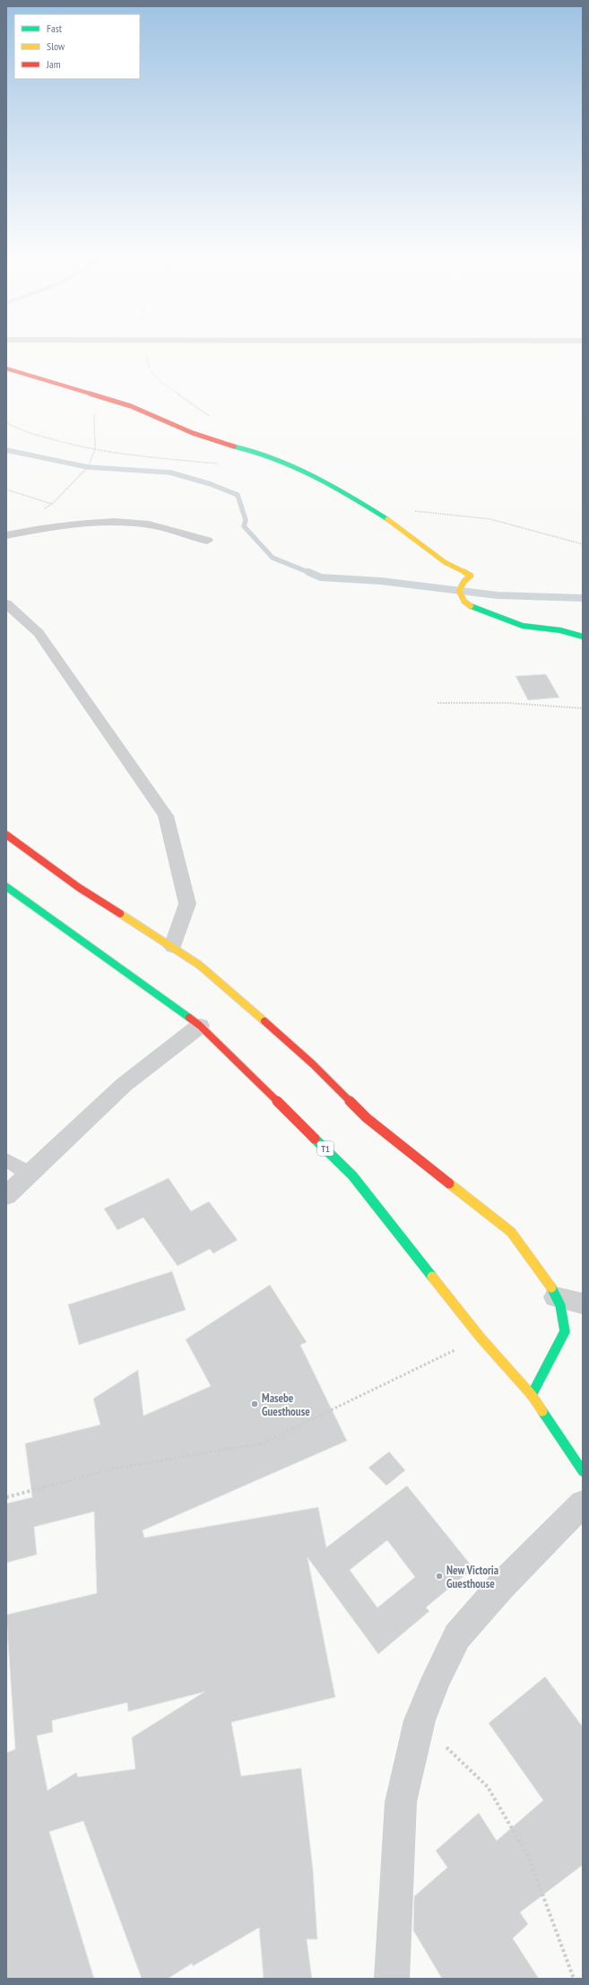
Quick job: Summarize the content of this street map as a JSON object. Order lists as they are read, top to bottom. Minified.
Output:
{"streets":{"main road":["T1"]},"places":["Masebe Guesthouse","New Victoria Guesthouse"],"legend":["Fast","Slow","Jam"]}
